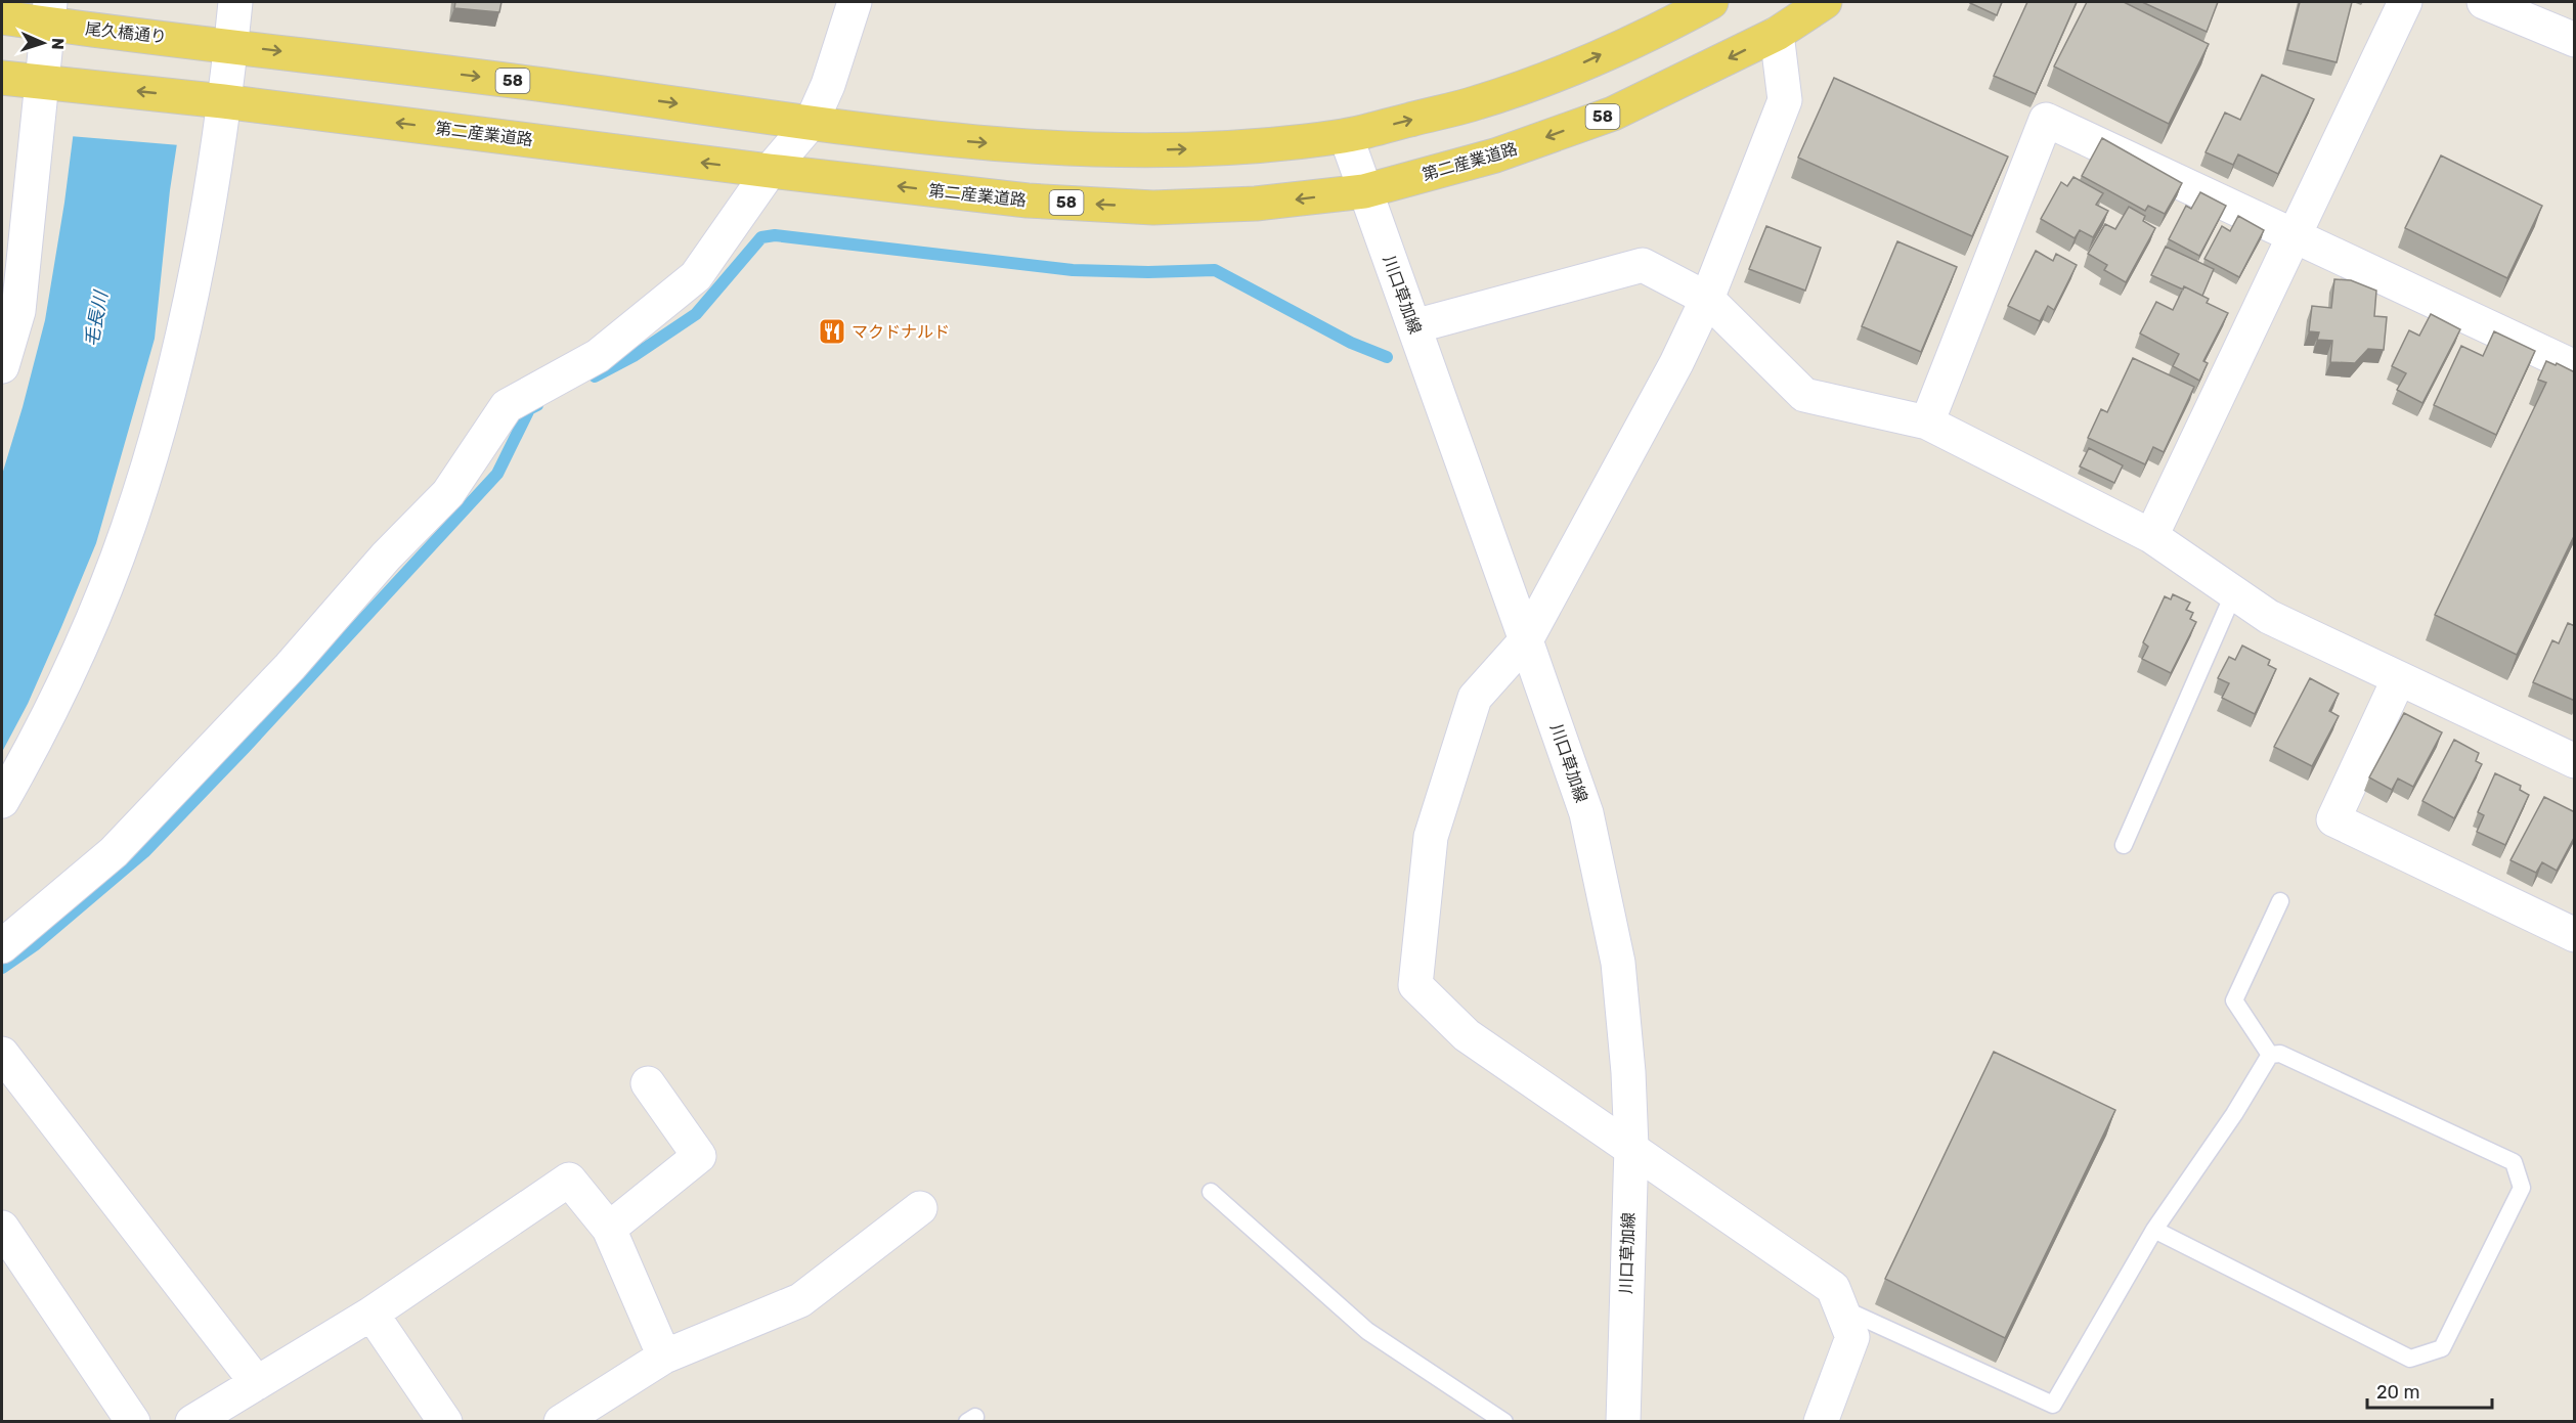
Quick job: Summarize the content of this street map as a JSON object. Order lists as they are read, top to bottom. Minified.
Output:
{"streets":{"main road":["尾久橋通り","58","第二産業道路"],"street":["川口草加線"]},"crossings":[["尾久橋通り","58"],["58","第二産業道路"],["58","川口草加線"],["第二産業道路","川口草加線"]],"water":["毛長川"],"places":{"restaurant":["マクドナルド"]},"scale_bar":"20 m","north":"right"}
